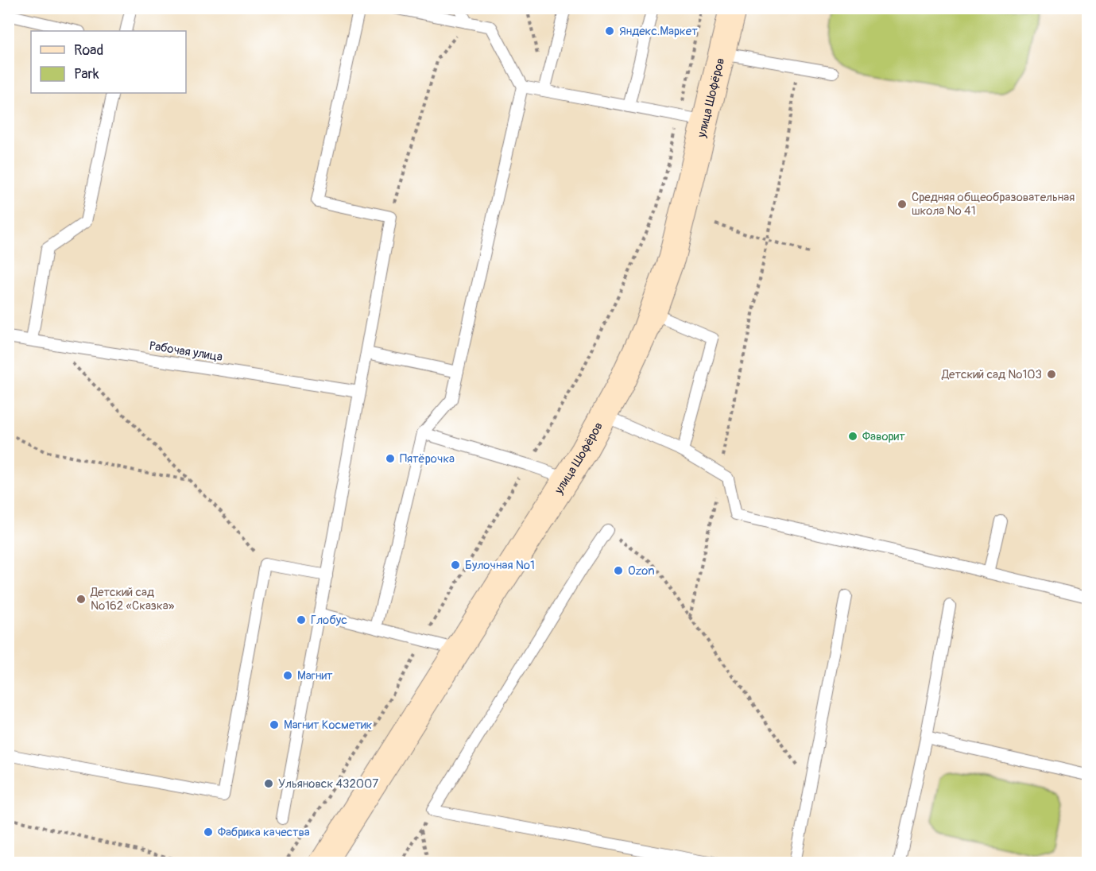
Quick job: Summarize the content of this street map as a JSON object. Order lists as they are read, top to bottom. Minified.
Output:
{"streets":{"main road":["улица Шофёров"],"lane":["Рабочая улица"]},"places":["Яндекс.Маркет","Средняя общеобразовательная школа № 41","Детский сад №103","Фаворит","Пятёрочка","Булочная №1","Ozon","Детский сад №162 «Сказка»","Глобус","Магнит","Магнит Косметик","Ульяновск 432007","Фабрика качества"],"legend":["Road","Park"]}
